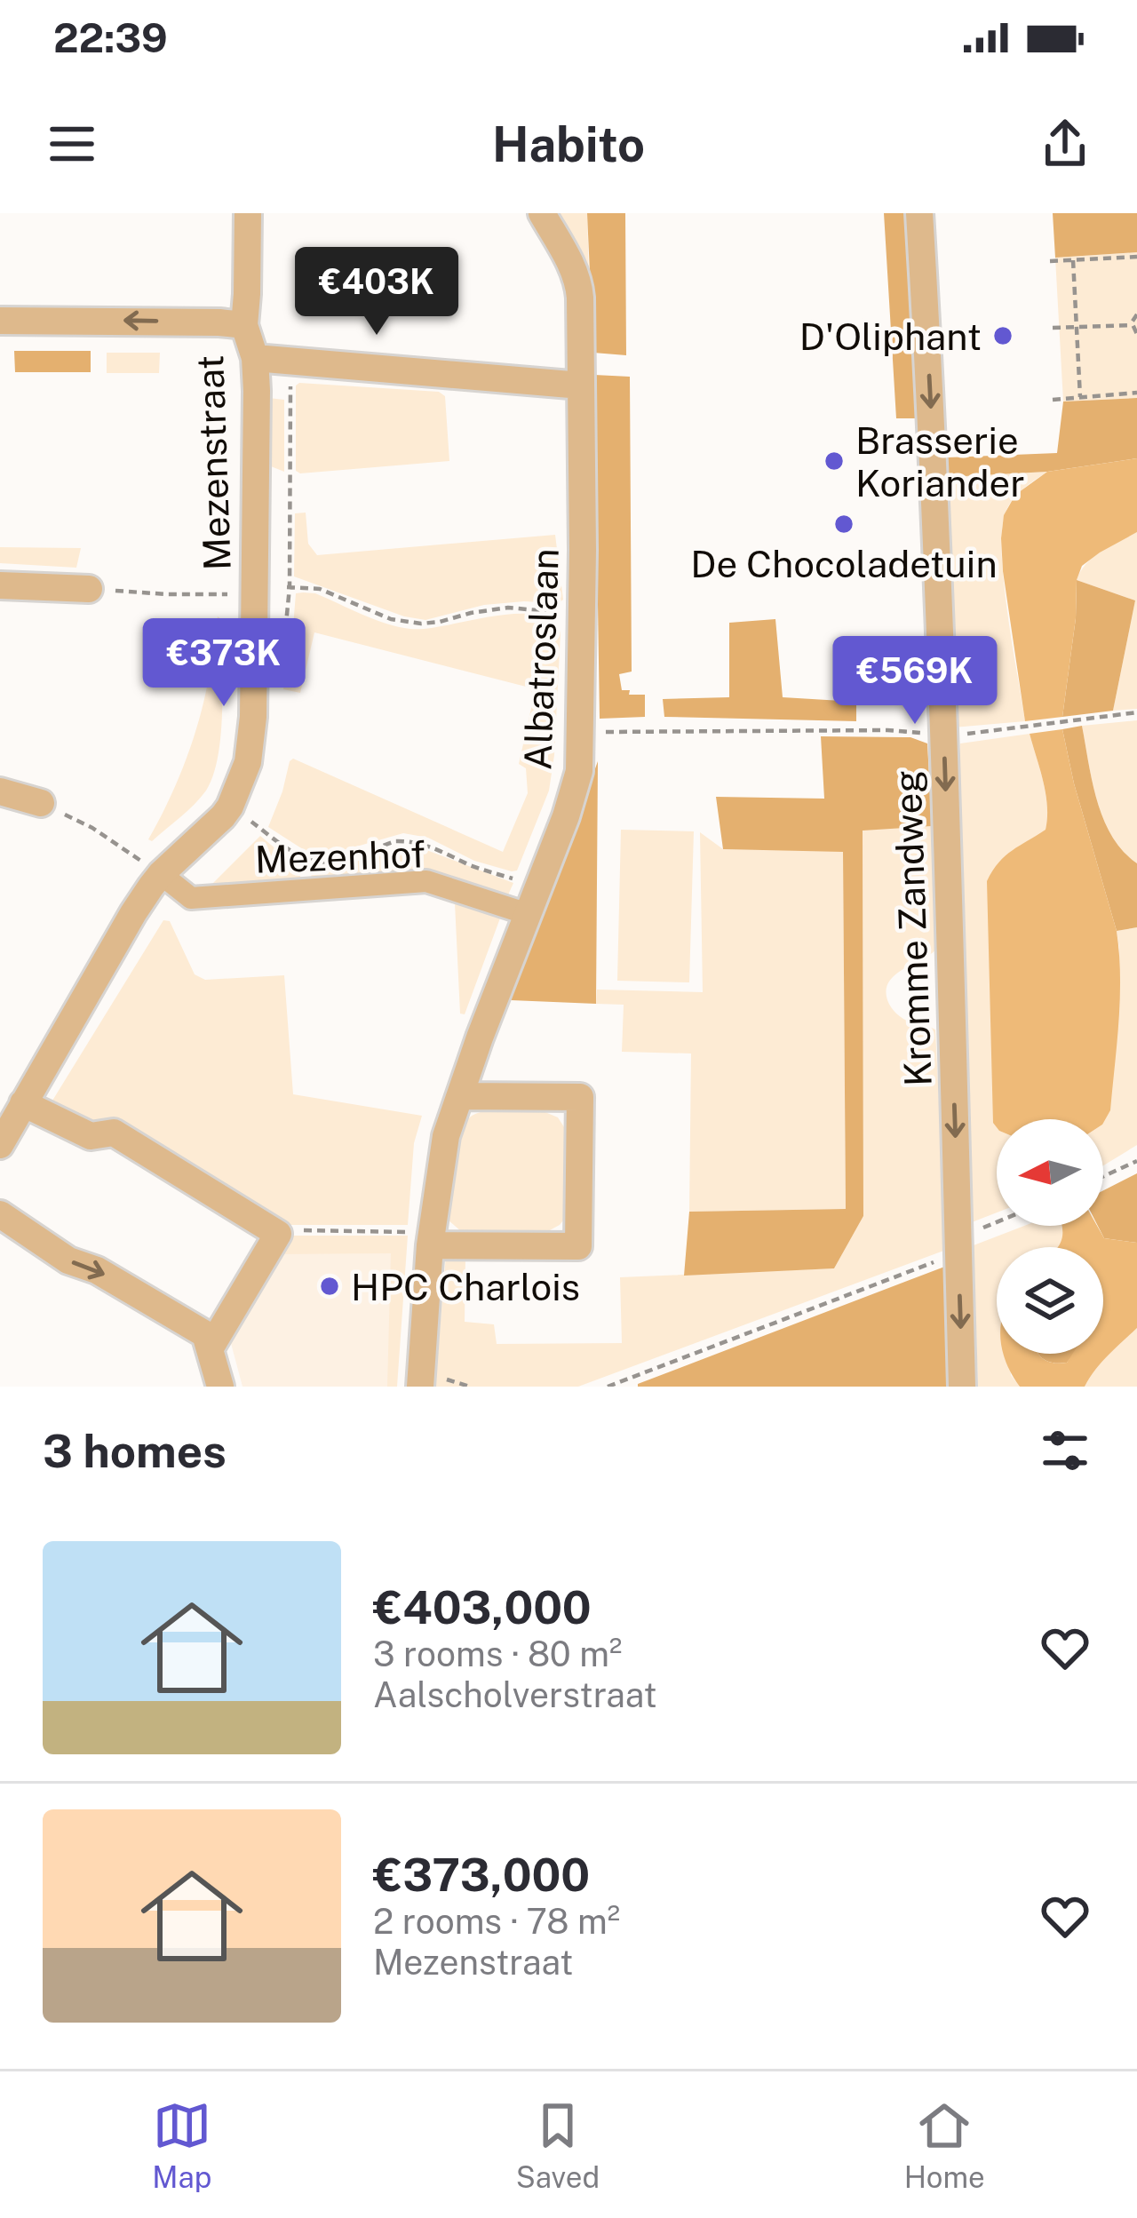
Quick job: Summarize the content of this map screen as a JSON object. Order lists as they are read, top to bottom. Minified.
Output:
{"streets":{"street":["Mezenstraat","Albatroslaan","Mezenhof","Kromme Zandweg"]},"crossings":[["Mezenstraat","Mezenhof"],["Albatroslaan","Mezenhof"]],"one_way":["Kromme Zandweg"],"places":["D'Oliphant","Brasserie Koriander","De Chocoladetuin","HPC Charlois"],"north":"left","page":{"status":"22:39","header":"Habito","price":["€403K","€373K","€569K"],"heading":"3 homes","list":[{"name":"€403,000","note":"3 rooms · 80 m² · Aalscholverstraat"},{"name":"€373,000","note":"2 rooms · 78 m² · Mezenstraat"}],"tabs":["Map","Saved","Home"]}}
